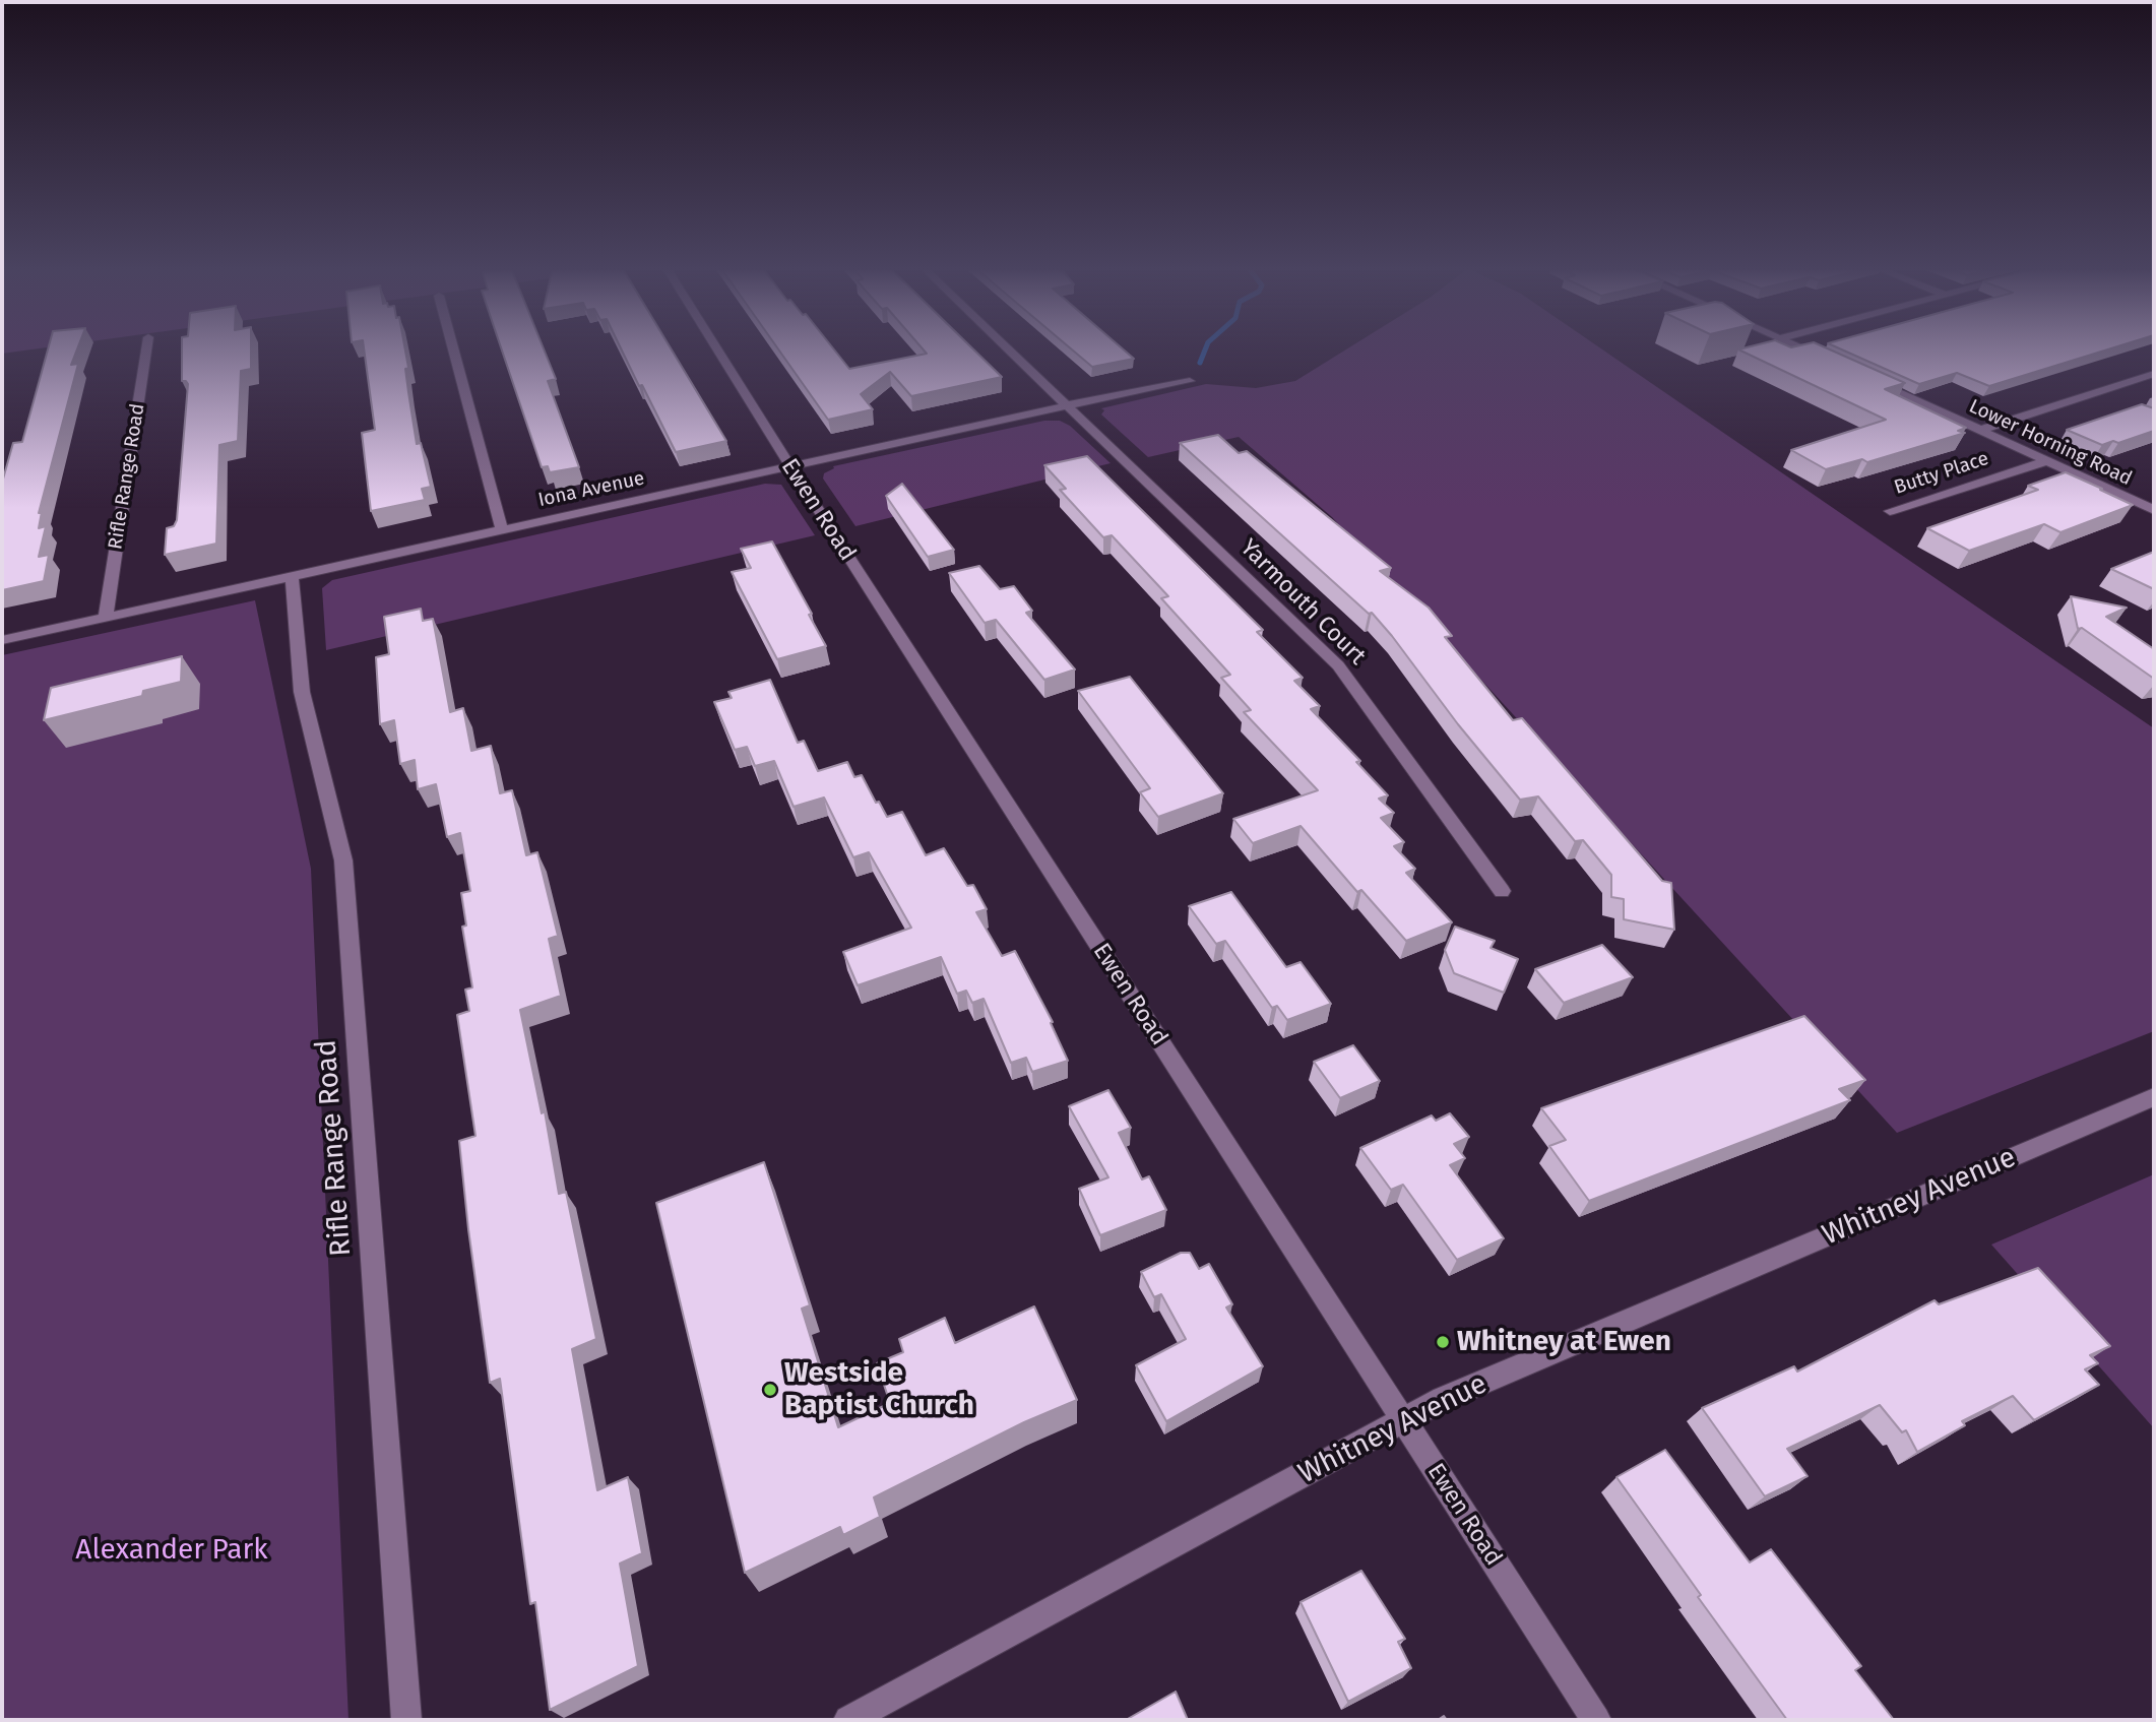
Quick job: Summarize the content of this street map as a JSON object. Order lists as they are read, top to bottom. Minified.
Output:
{"streets":{"street":["Lower Horning Road","Butty Place","Rifle Range Road","Iona Avenue","Ewen Road","Yarmouth Court","Whitney Avenue"]},"crossings":[["Lower Horning Road","Butty Place"],["Rifle Range Road","Iona Avenue"],["Iona Avenue","Ewen Road"],["Iona Avenue","Yarmouth Court"],["Ewen Road","Whitney Avenue"]],"parks":["Alexander Park"],"places":["Whitney at Ewen","Westside Baptist Church"]}
